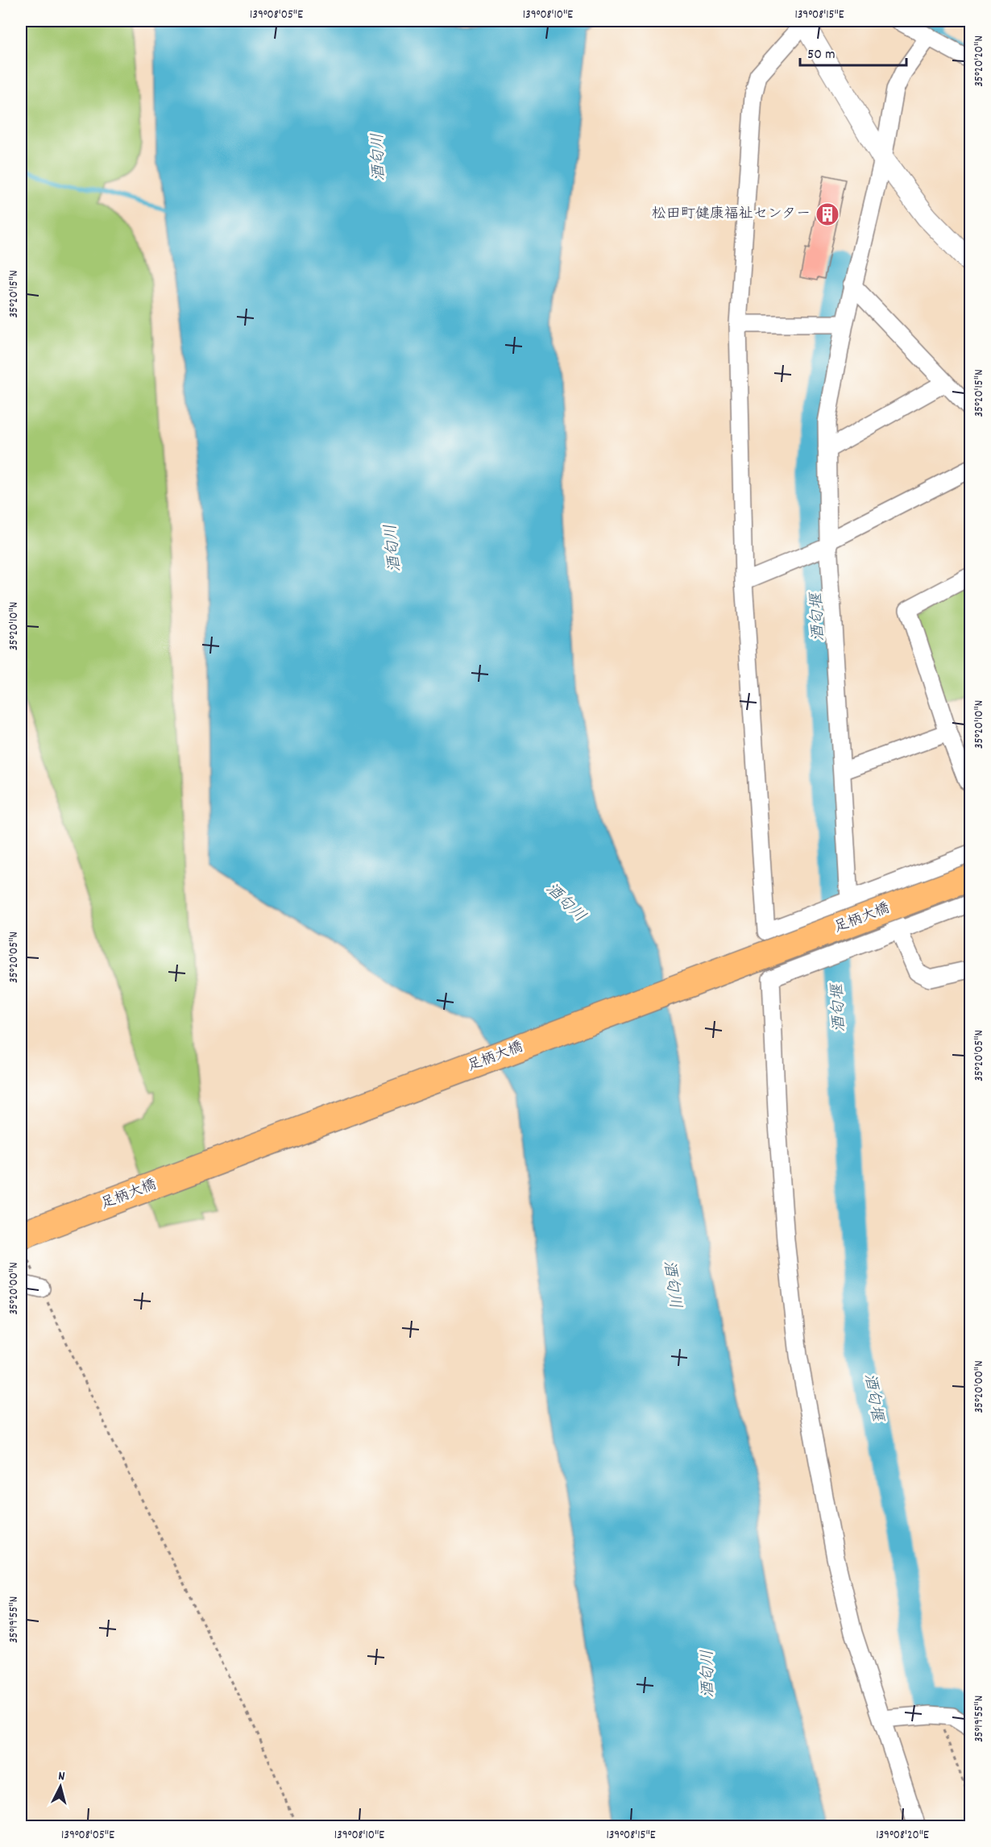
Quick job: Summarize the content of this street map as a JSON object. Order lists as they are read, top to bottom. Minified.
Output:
{"streets":{"main road":["足柄大橋"]},"water":["酒匂川","酒匂堰"],"places":{"building":["松田町健康福祉センター"]},"scale_bar":"50 m","north":"top","coordinates":["139°08'05\"E","139°08'10\"E","139°08'15\"E","35°20'20\"N","35°20'15\"N","35°20'10\"N","35°20'05\"N","35°20'00\"N","35°19'55\"N","139°08'20\"E"]}
